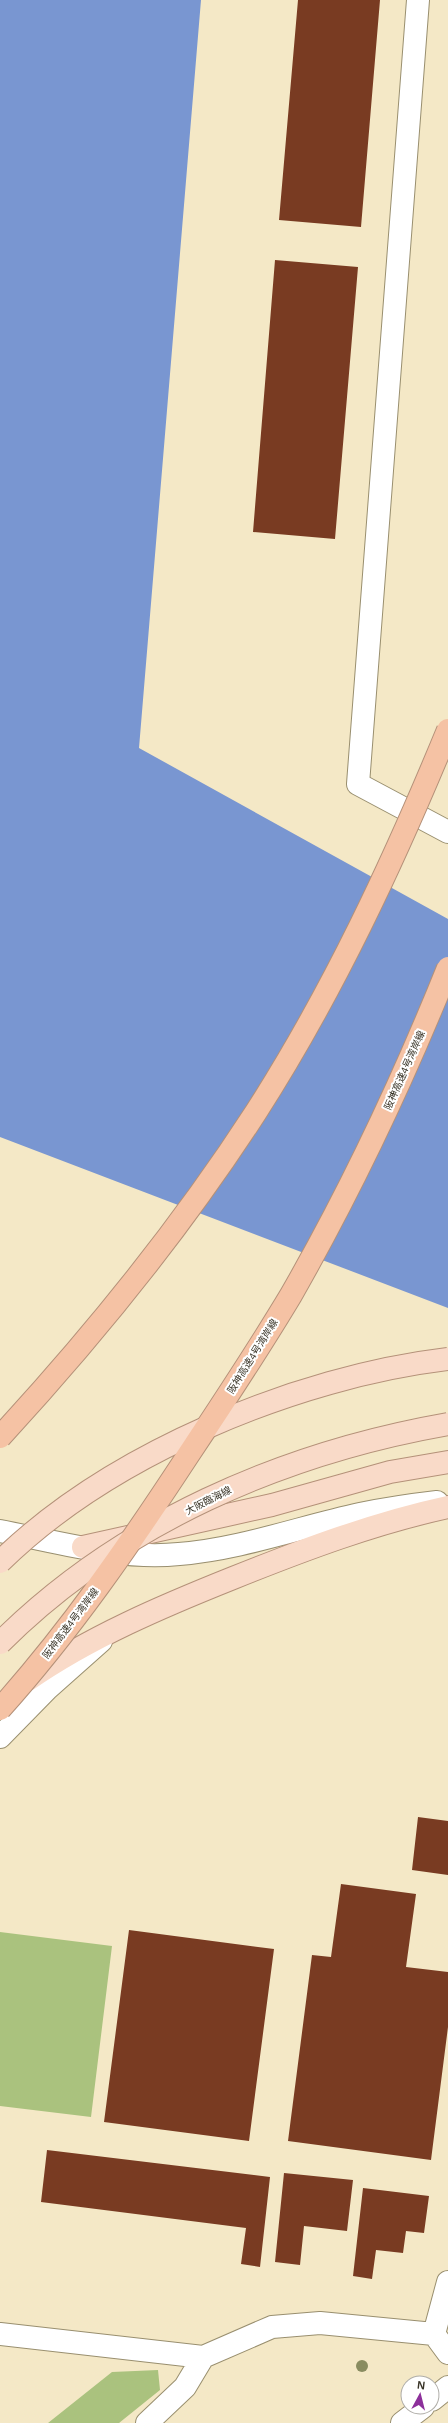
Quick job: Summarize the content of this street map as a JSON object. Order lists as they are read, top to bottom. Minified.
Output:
{"streets":{"highway":["阪神高速4号湾岸線"],"main road":["大阪臨海線"]},"north":"top"}
